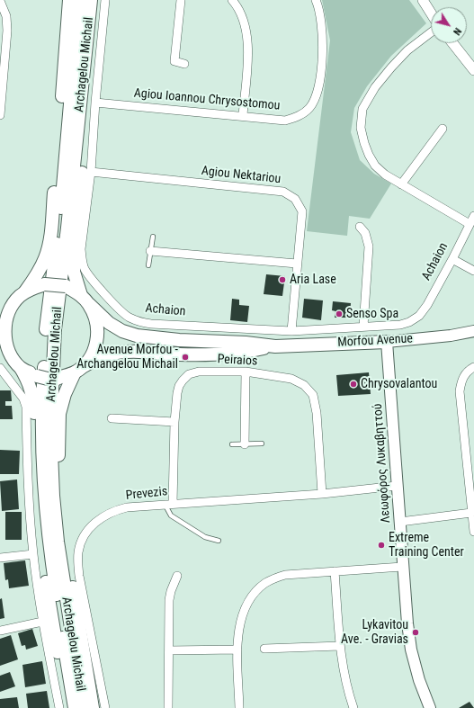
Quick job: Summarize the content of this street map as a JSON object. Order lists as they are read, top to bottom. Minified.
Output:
{"streets":{"main road":["Archagelou Michail","Morfou Avenue","Λεωφόρος Λυκαβηττού"],"street":["Agiou Ioannou Chrysostomou","Agiou Nektariou","Achaion","Peiraios","Prevezis"]},"crossings":[["Agiou Ioannou Chrysostomou","Achaion"],["Agiou Nektariou","Achaion"],["Morfou Avenue","Λεωφόρος Λυκαβηττού"],["Peiraios","Prevezis"],["Λεωφόρος Λυκαβηττού","Prevezis"]],"places":["Aria Lase","Senso Spa","Avenue Morfou - Archangelou Michail","Chrysovalantou","Extreme Training Center","Lykavitou Ave. - Gravias"],"north":"bottom right"}
